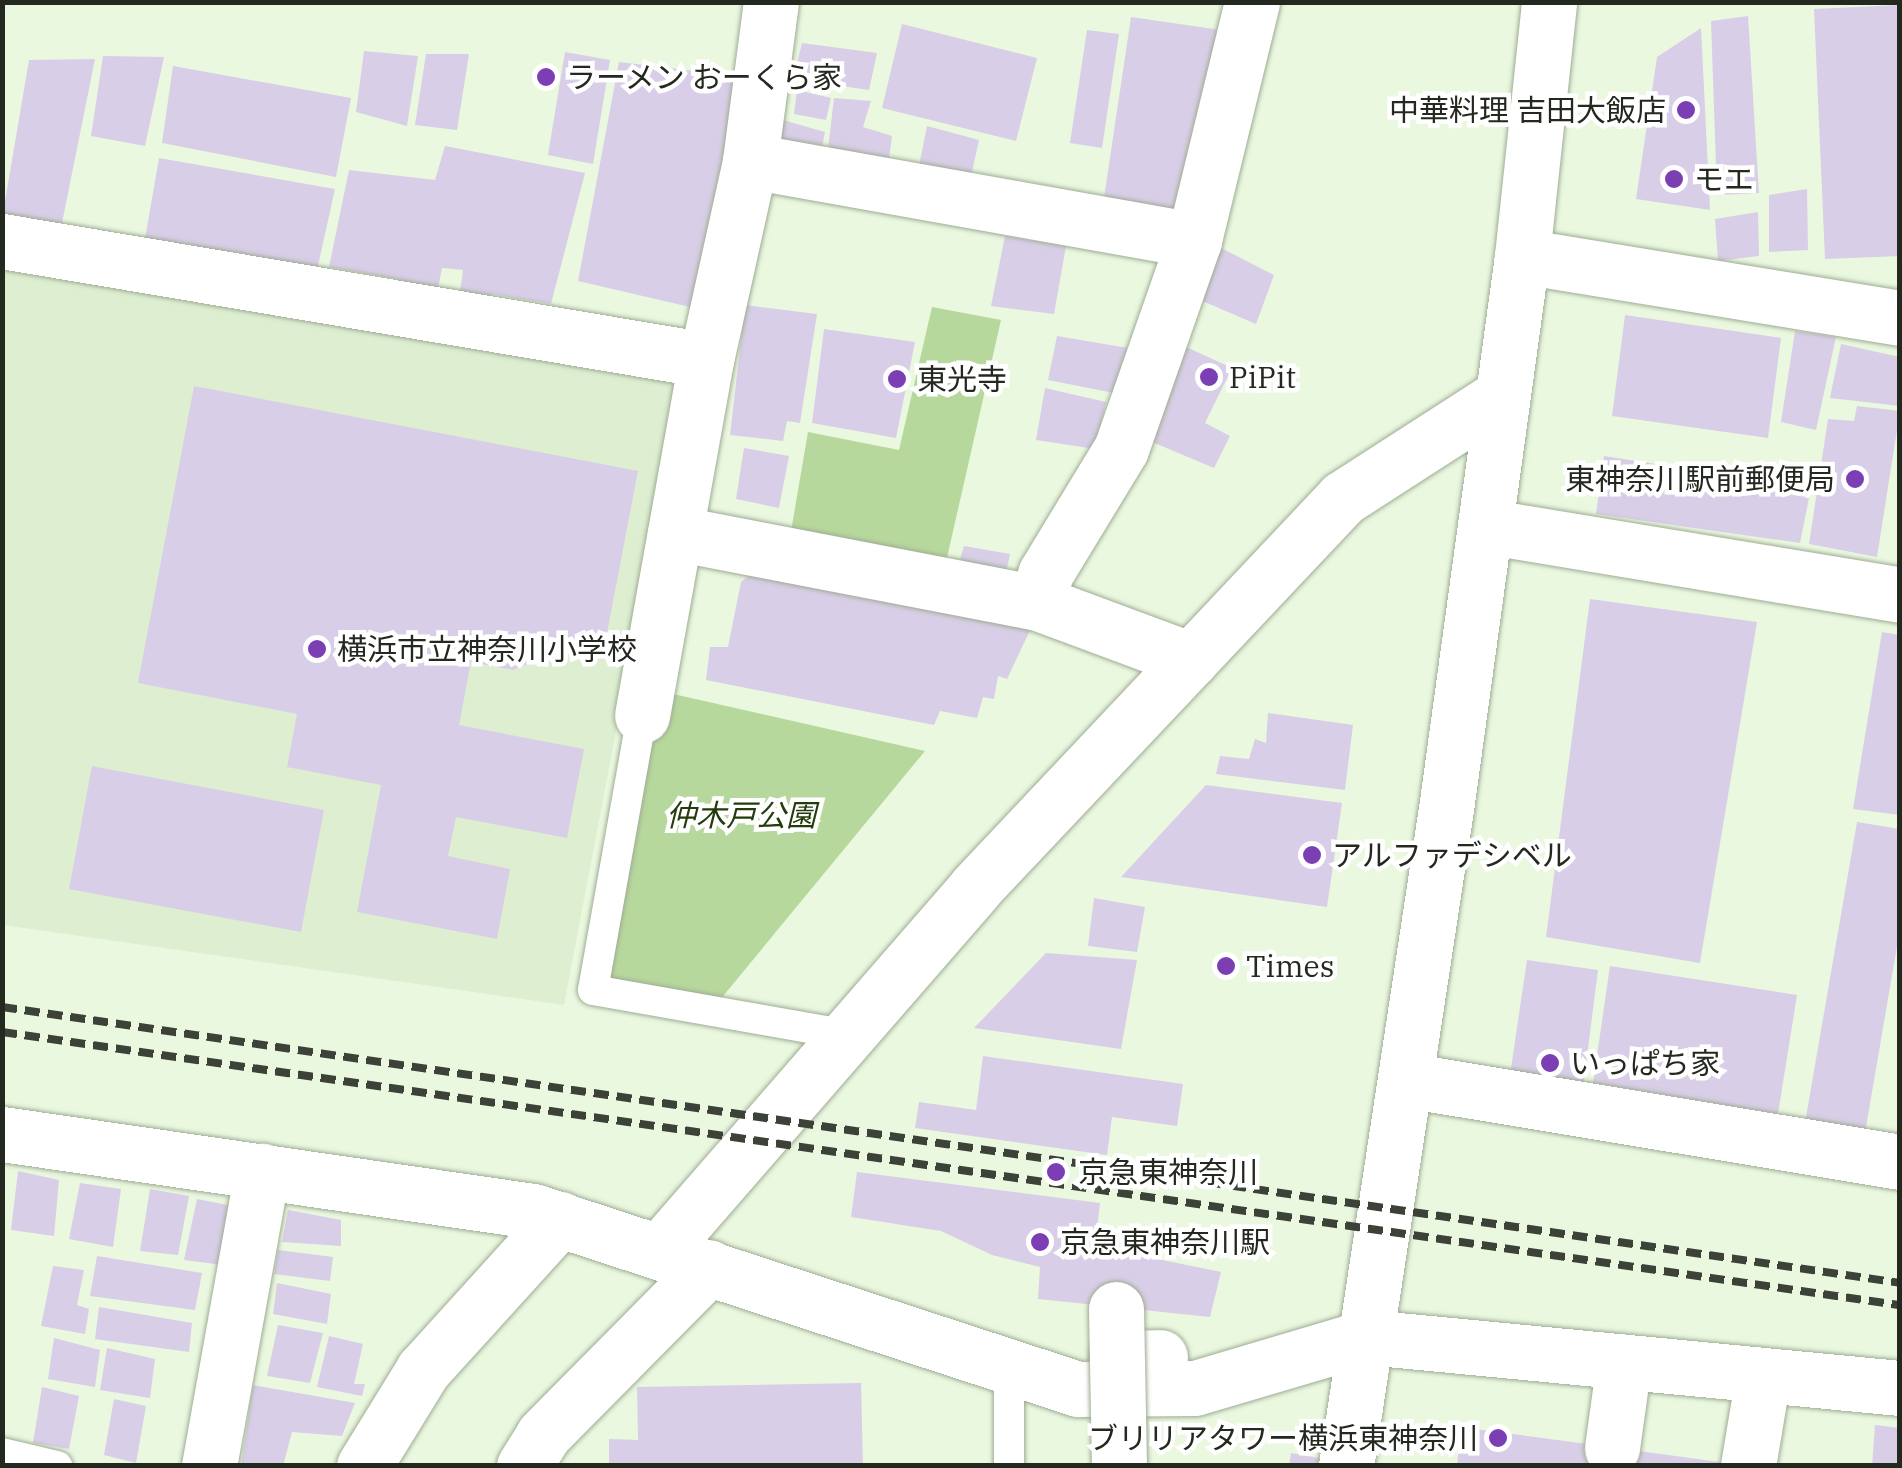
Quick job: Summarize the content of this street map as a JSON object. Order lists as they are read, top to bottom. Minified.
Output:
{"parks":["仲木戸公園"],"places":["ラーメン おーくら家","中華料理 吉田大飯店","モエ","PiPit","東光寺","東神奈川駅前郵便局","横浜市立神奈川小学校","アルファデシベル","Times","いっぱち家","京急東神奈川","京急東神奈川駅","ブリリアタワー横浜東神奈川"]}
